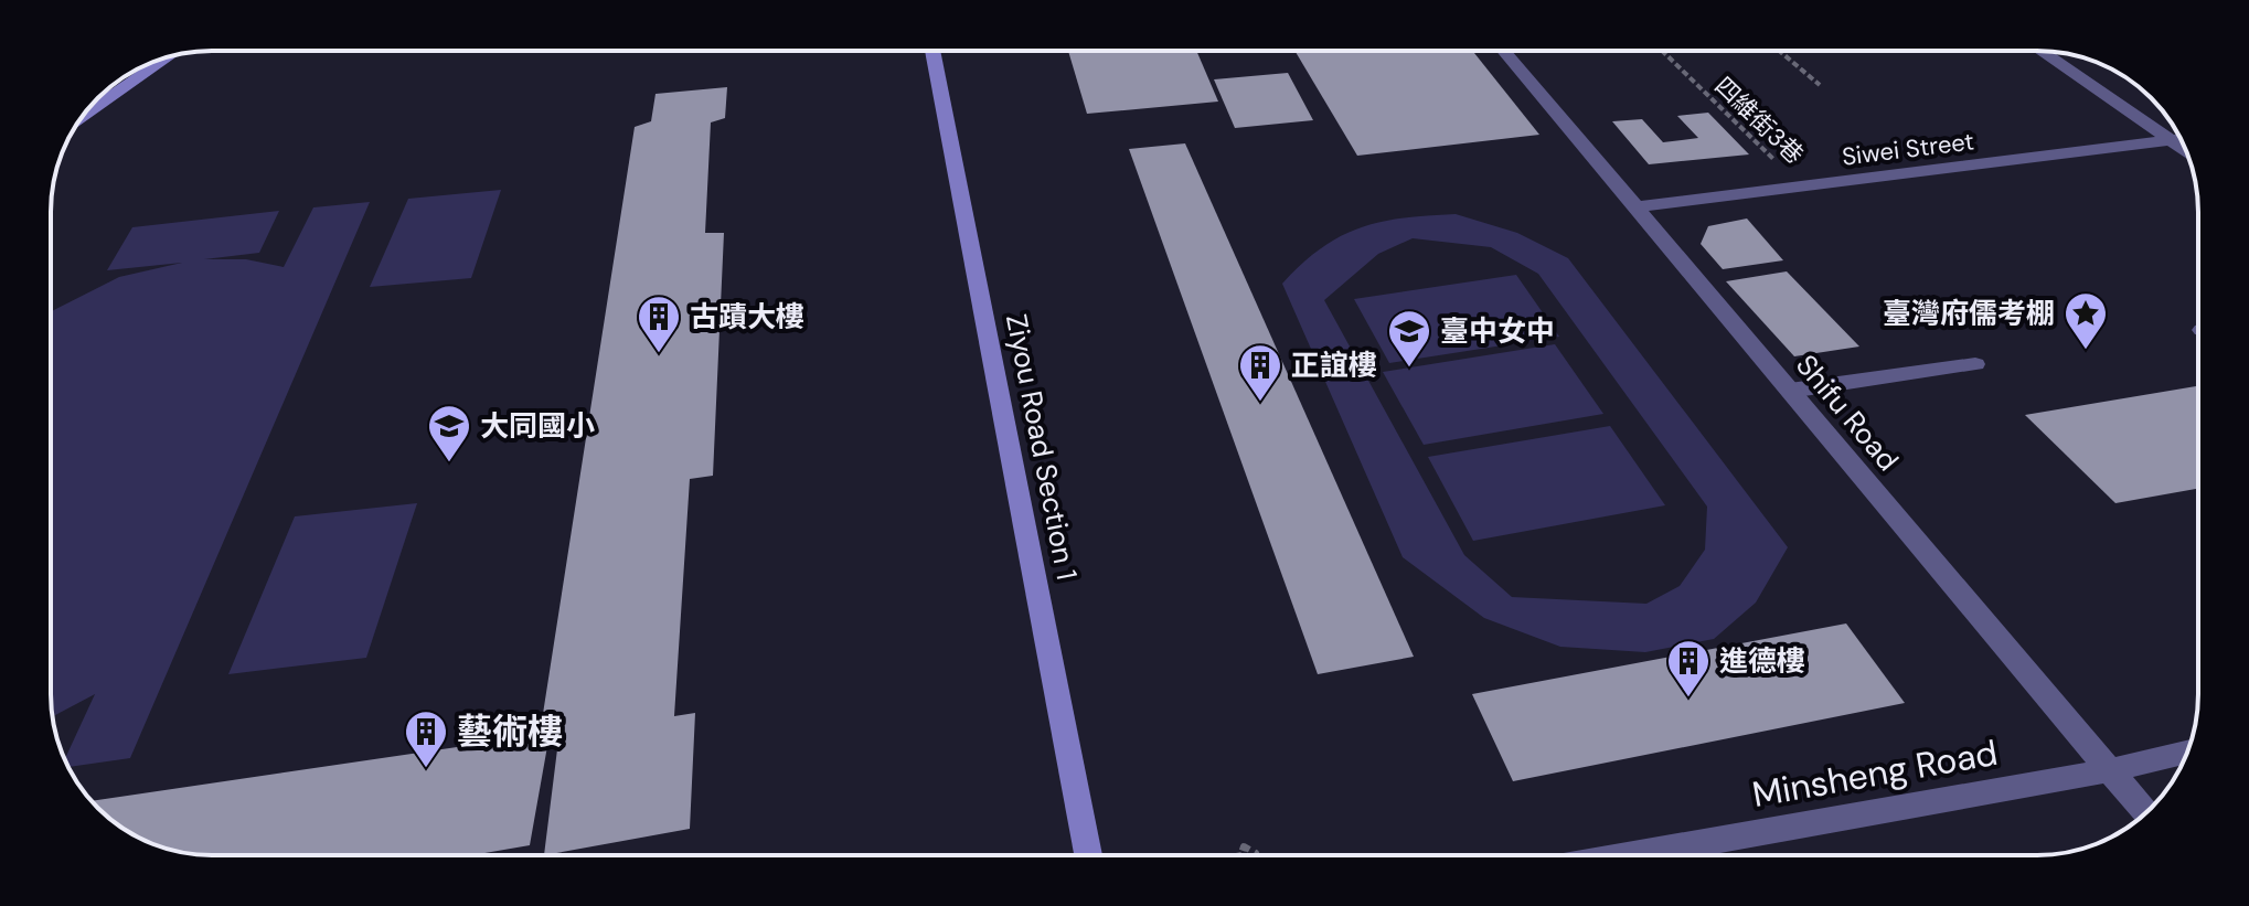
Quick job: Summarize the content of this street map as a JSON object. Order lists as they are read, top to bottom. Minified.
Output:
{"streets":{"main road":["Ziyou Road Section 1"],"street":["Siwei Street","Shifu Road","Minsheng Road"],"path":["四維街3巷"]},"crossings":[["四維街3巷","Siwei Street"],["Siwei Street","Shifu Road"],["Shifu Road","Minsheng Road"]],"places":{"place":["臺灣府儒考棚"],"building":["古蹟大樓","正誼樓","進德樓","藝術樓"],"school or university":["臺中女中","大同國小"]}}
